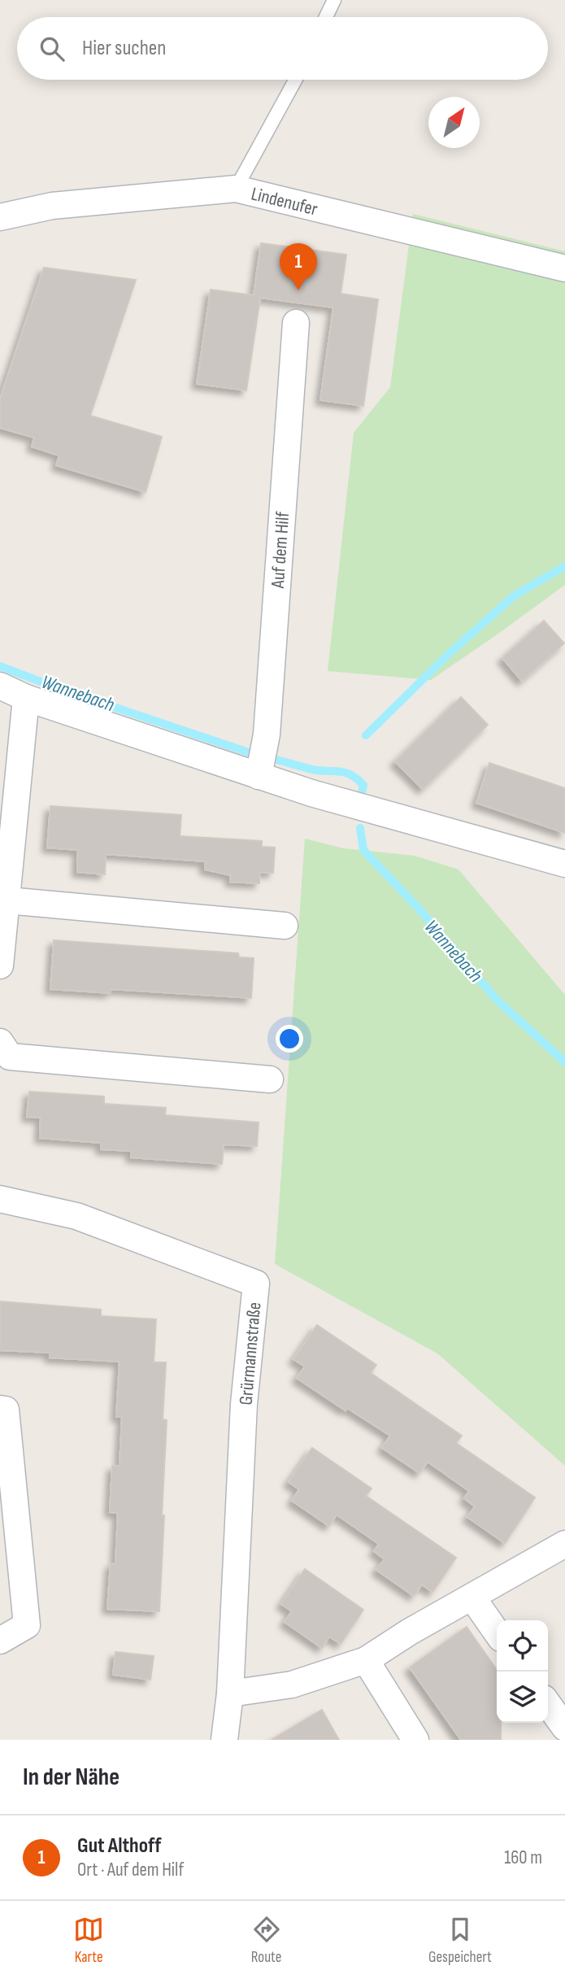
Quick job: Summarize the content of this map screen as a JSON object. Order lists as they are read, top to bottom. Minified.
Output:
{"streets":{"street":["Lindenufer","Auf dem Hilf","Grürmannstraße"]},"water":["Wannebach"],"north":"top right","page":{"search":"Hier suchen","pins":"1","heading":"In der Nähe","list":[{"mark":"1","name":"Gut Althoff","note":"Ort · Auf dem Hilf","value":"160 m"}],"nav":["Karte","Route","Gespeichert"]}}
